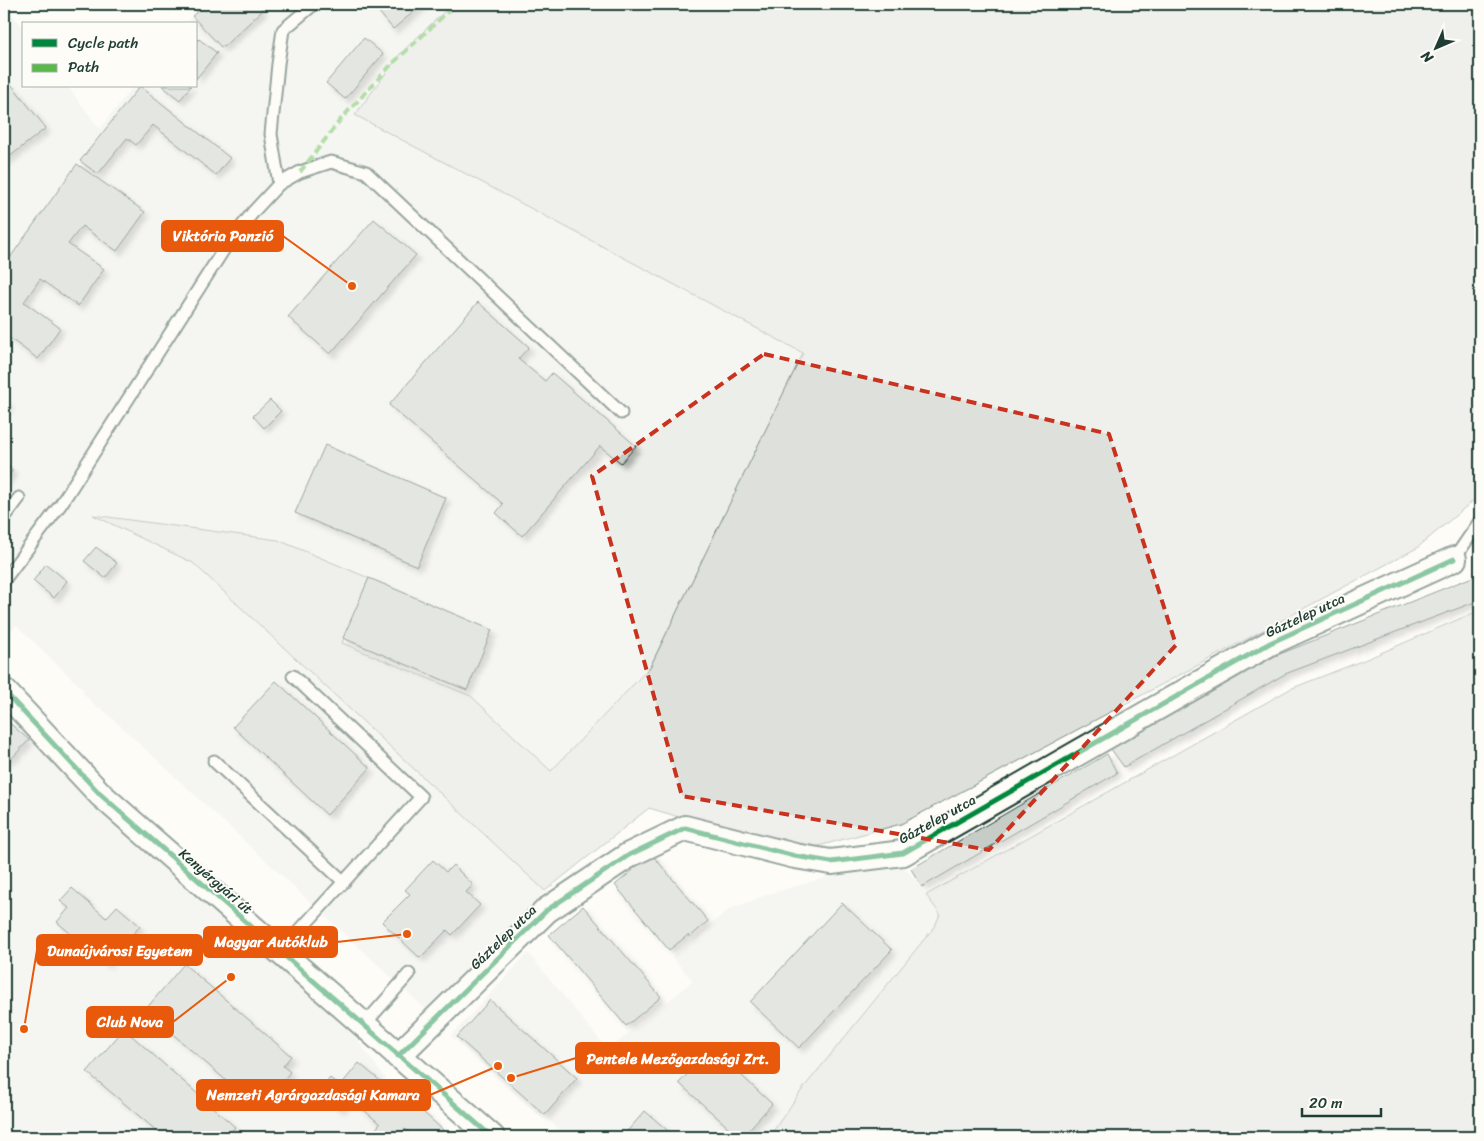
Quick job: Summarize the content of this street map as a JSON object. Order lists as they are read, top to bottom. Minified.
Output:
{"streets":{"street":["Gáztelep utca","Kenyérgyári út"]},"crossings":[["Gáztelep utca","Kenyérgyári út"]],"places":["Viktória Panzió","Magyar Autóklub","Club Nova","Dunaújvárosi Egyetem","Nemzeti Agrárgazdasági Kamara","Pentele Mezőgazdasági Zrt."],"legend":["Cycle path","Path"],"scale_bar":"20 m","north":"bottom left"}
